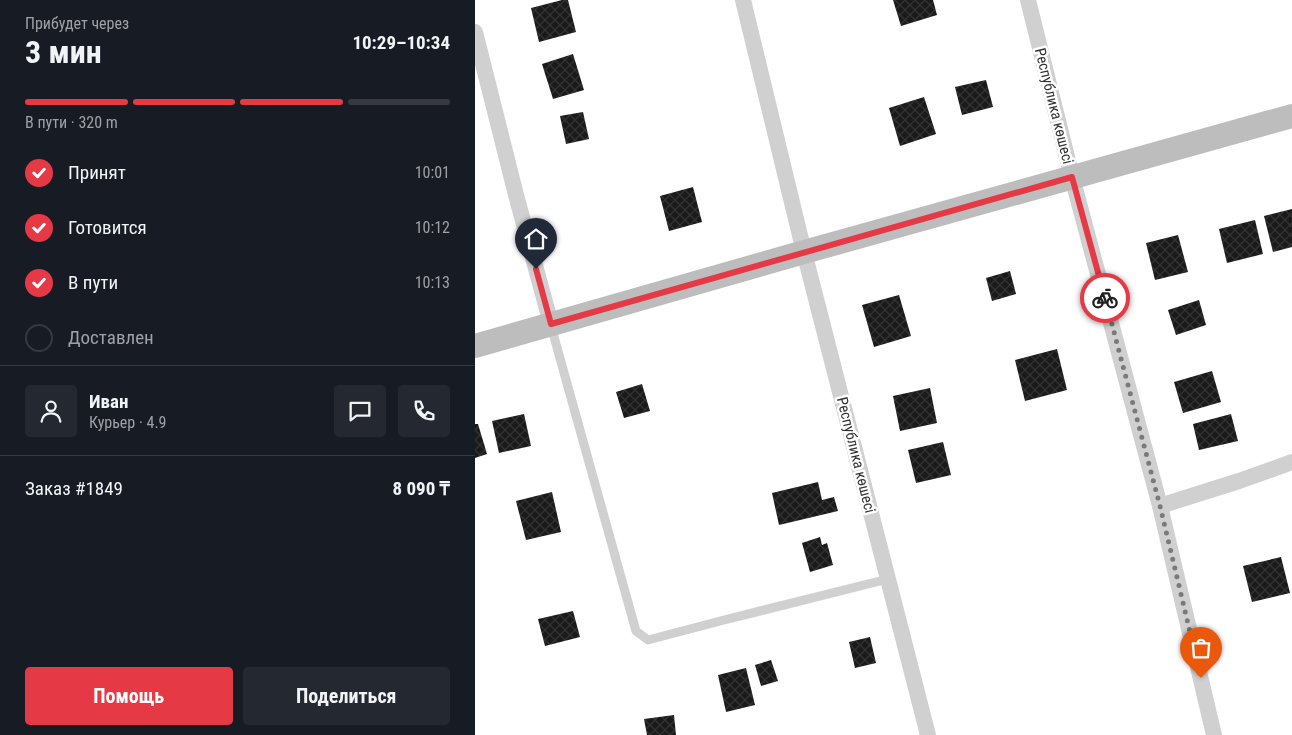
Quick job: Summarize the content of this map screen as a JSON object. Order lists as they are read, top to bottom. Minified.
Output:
{"streets":{"street":["Республика көшесі"]},"page":{"heading":["3 мин","Прибудет через","10:29–10:34"],"panel":["Иван","Курьер · 4.9","Заказ #1849","8 090 ₸"],"bar":"В пути · 320 m","list":[["Принят","10:01"],["Готовится","10:12"],["В пути","10:13"],"Доставлен"],"buttons":["Помощь","Поделиться"]}}
